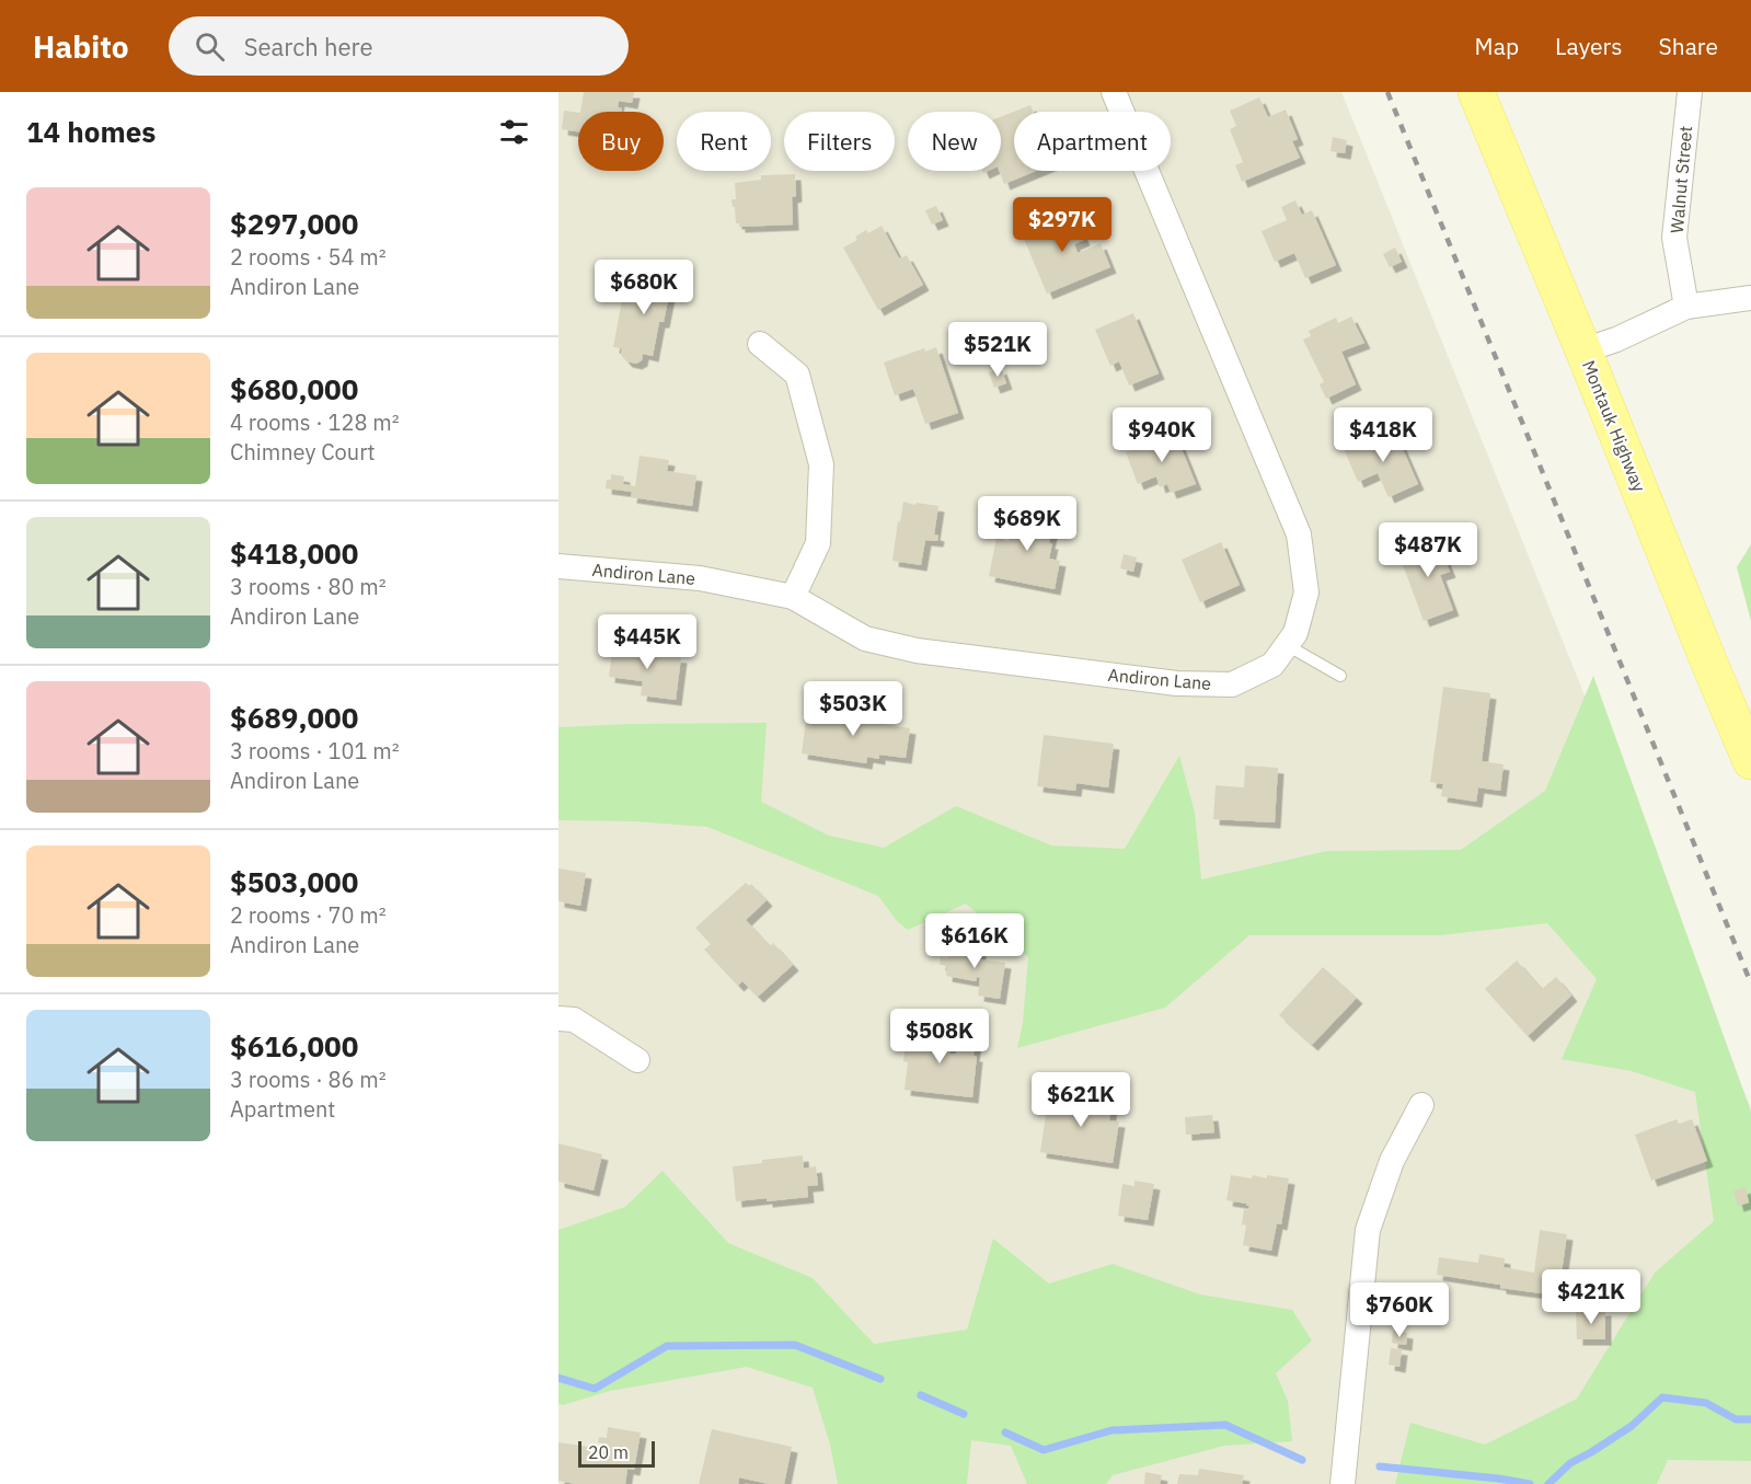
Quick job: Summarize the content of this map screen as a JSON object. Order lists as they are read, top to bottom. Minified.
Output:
{"streets":{"main road":["Montauk Highway"],"street":["Walnut Street","Andiron Lane"]},"scale_bar":"20 m","page":{"header":"Habito","search":"Search here","nav":["Map","Layers","Share"],"heading":"14 homes","chip":["Buy","Rent","Filters","New","Apartment"],"list":[{"name":"$297,000","note":"2 rooms · 54 m² · Andiron Lane"},{"name":"$680,000","note":"4 rooms · 128 m² · Chimney Court"},{"name":"$418,000","note":"3 rooms · 80 m² · Andiron Lane"},{"name":"$689,000","note":"3 rooms · 101 m² · Andiron Lane"},{"name":"$503,000","note":"2 rooms · 70 m² · Andiron Lane"},{"name":"$616,000","note":"3 rooms · 86 m² · Apartment"}],"price":["$297K","$680K","$521K","$940K","$418K","$689K","$487K","$445K","$503K","$616K","$508K","$621K","$421K","$760K"],"scale":"20 m"}}
